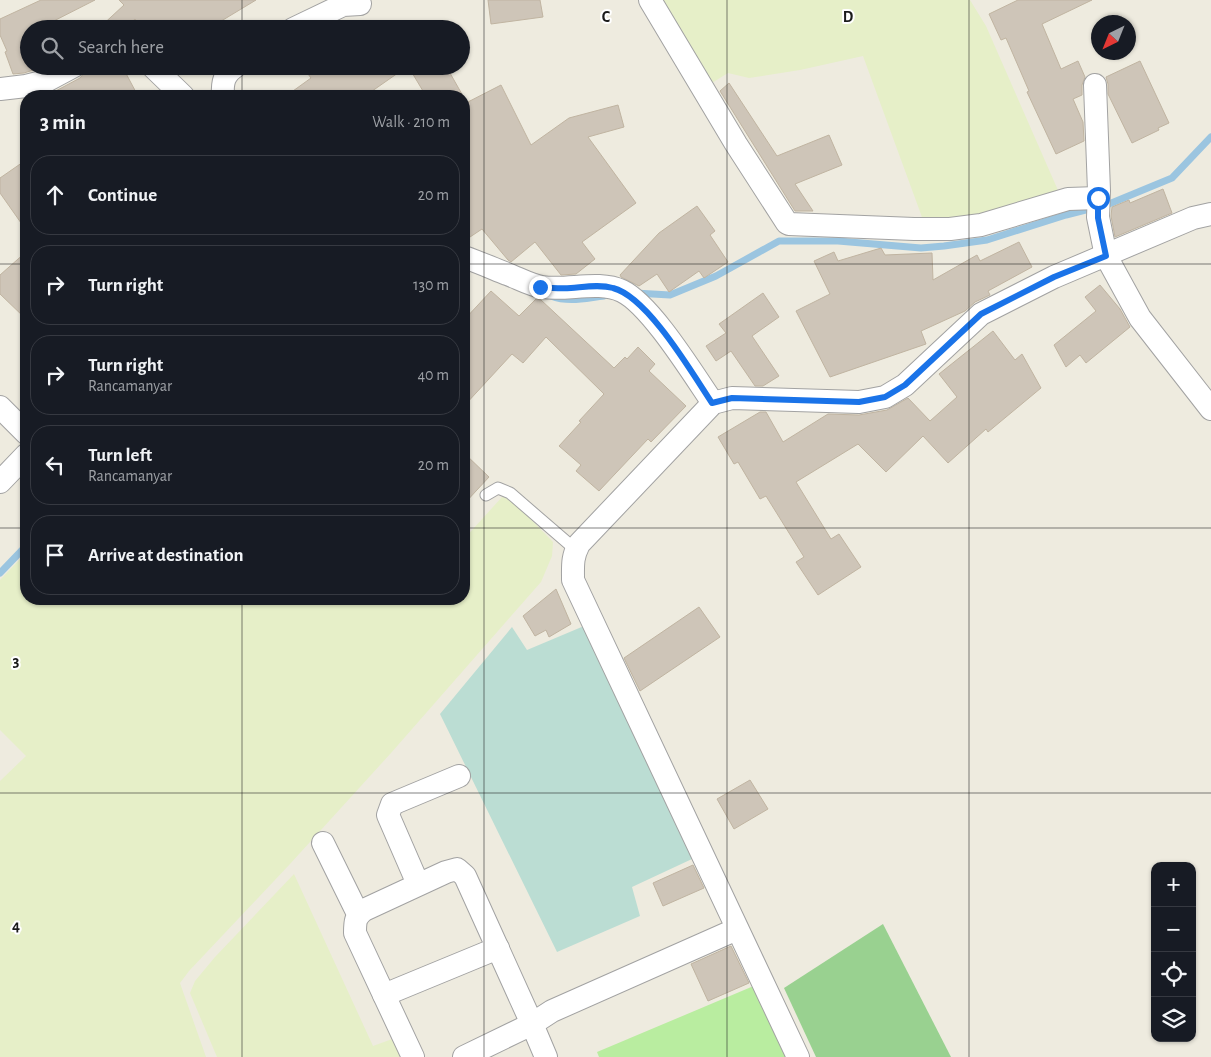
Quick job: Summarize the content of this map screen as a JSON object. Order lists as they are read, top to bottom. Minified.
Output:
{"north":"bottom left","page":{"search":"Search here","heading":["3 min","Walk · 210 m"],"list":[["Continue","20 m"],["Turn right","130 m"],["Turn right","Rancamanyar","40 m"],["Turn left","Rancamanyar","20 m"],"Arrive at destination"],"map_buttons":["+","−"]},"grid":{"columns":["C","D"],"rows":["3","4"]}}
